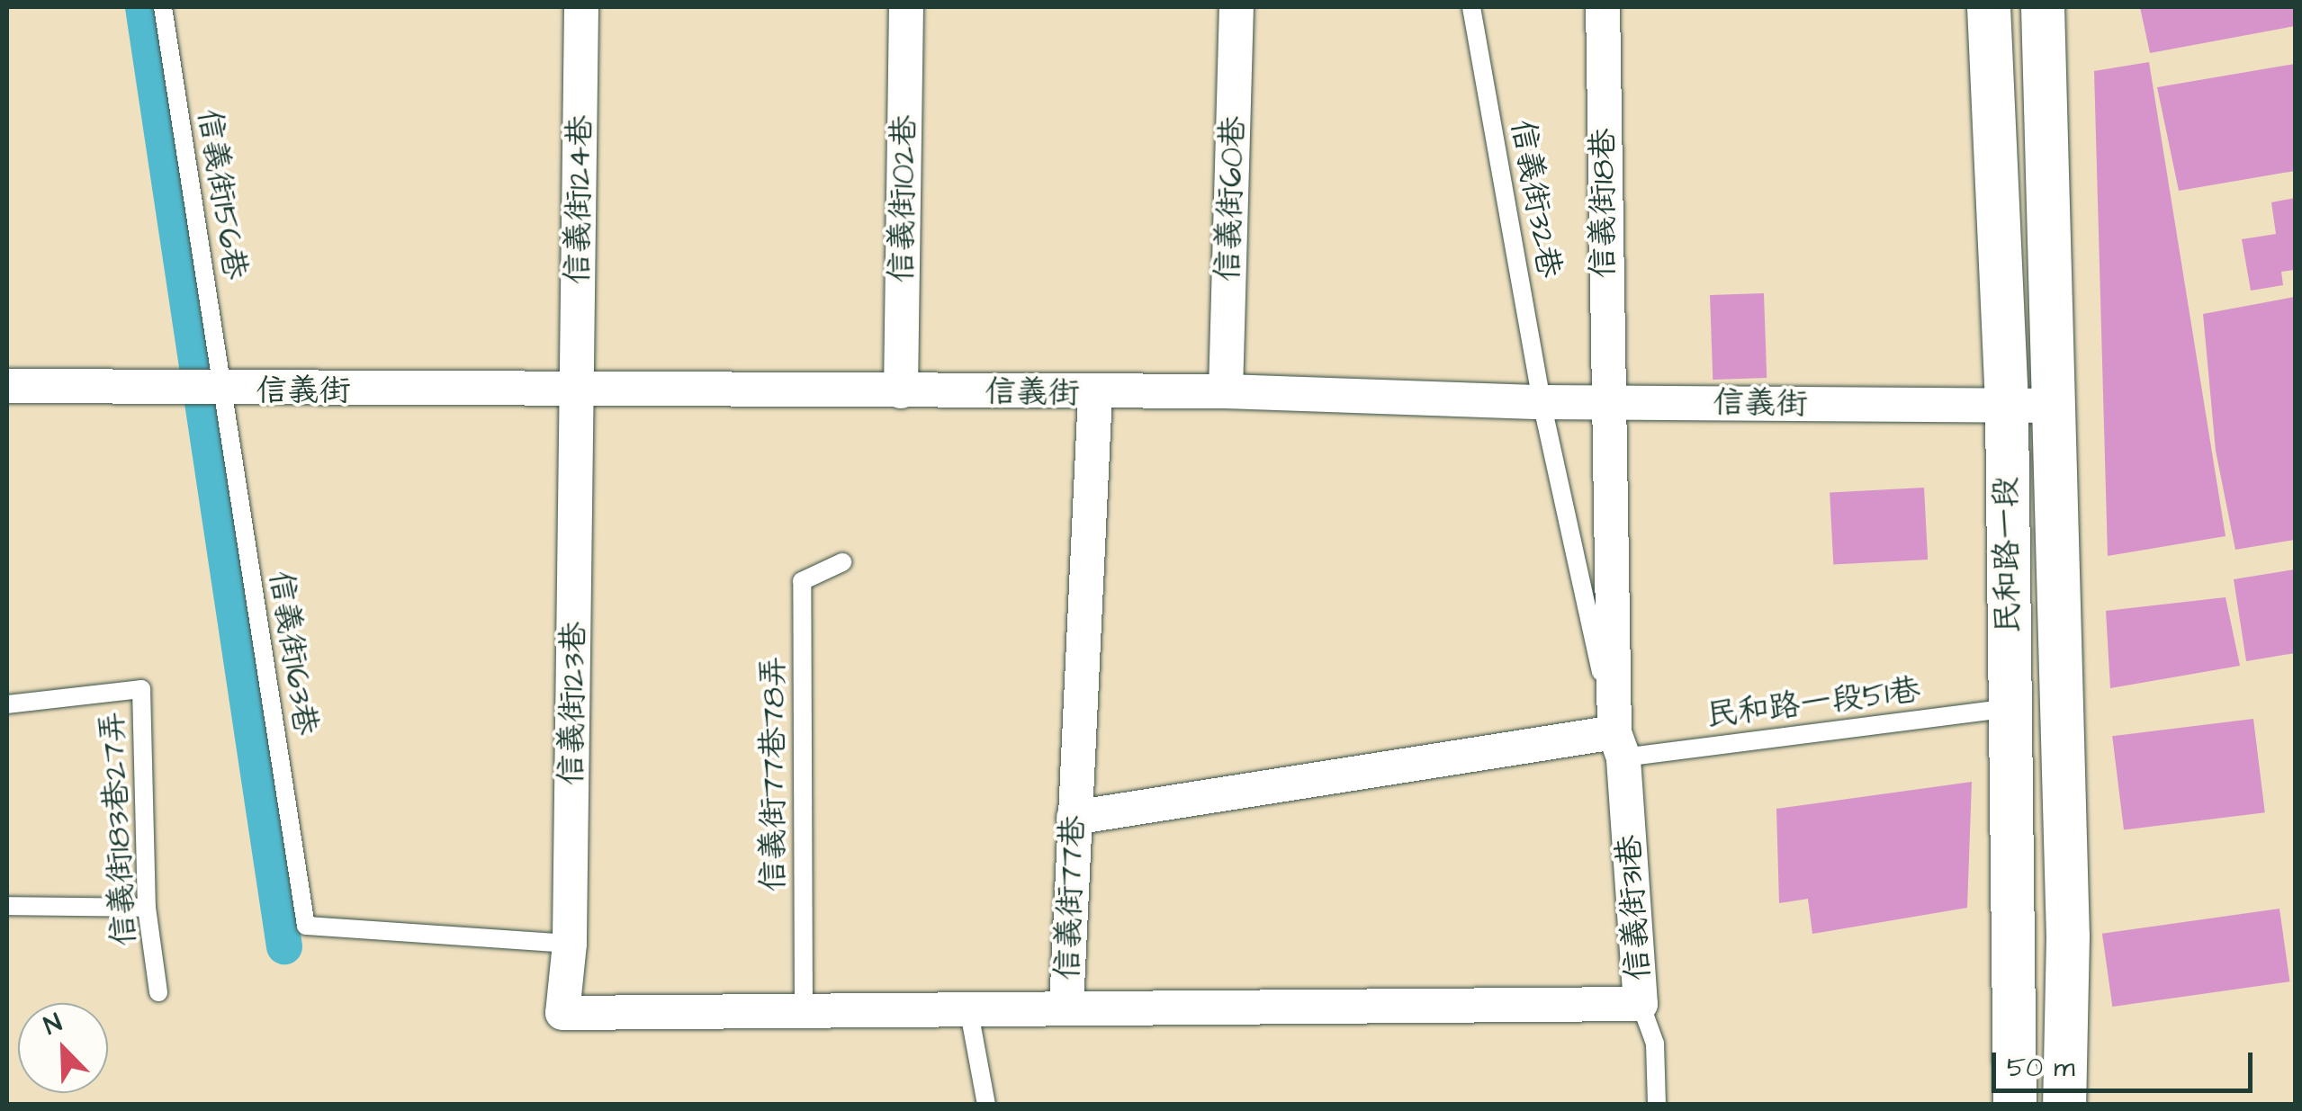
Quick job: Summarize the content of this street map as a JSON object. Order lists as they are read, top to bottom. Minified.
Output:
{"streets":{"street":["信義街102巷","信義街60巷","信義街124巷","信義街18巷","信義街","民和路一段","信義街123巷","信義街77巷","信義街31巷"],"lane":["信義街156巷","信義街32巷","信義街163巷","民和路一段51巷","信義街77巷78弄","信義街183巷27弄"]},"crossings":[["信義街156巷","信義街"],["信義街156巷","信義街163巷"],["信義街102巷","信義街"],["信義街60巷","信義街"],["信義街32巷","信義街"],["信義街32巷","民和路一段51巷"],["信義街32巷","信義街31巷"],["信義街124巷","信義街"],["信義街124巷","信義街123巷"],["信義街18巷","信義街"],["信義街18巷","信義街31巷"],["信義街","民和路一段"],["信義街","信義街163巷"],["信義街","信義街123巷"],["信義街","信義街77巷"],["信義街","信義街31巷"],["民和路一段","民和路一段51巷"],["信義街163巷","信義街123巷"],["信義街123巷","信義街77巷"],["民和路一段51巷","信義街31巷"],["信義街77巷78弄","信義街77巷"],["信義街77巷","信義街31巷"]],"scale_bar":"50 m","north":"top left"}
